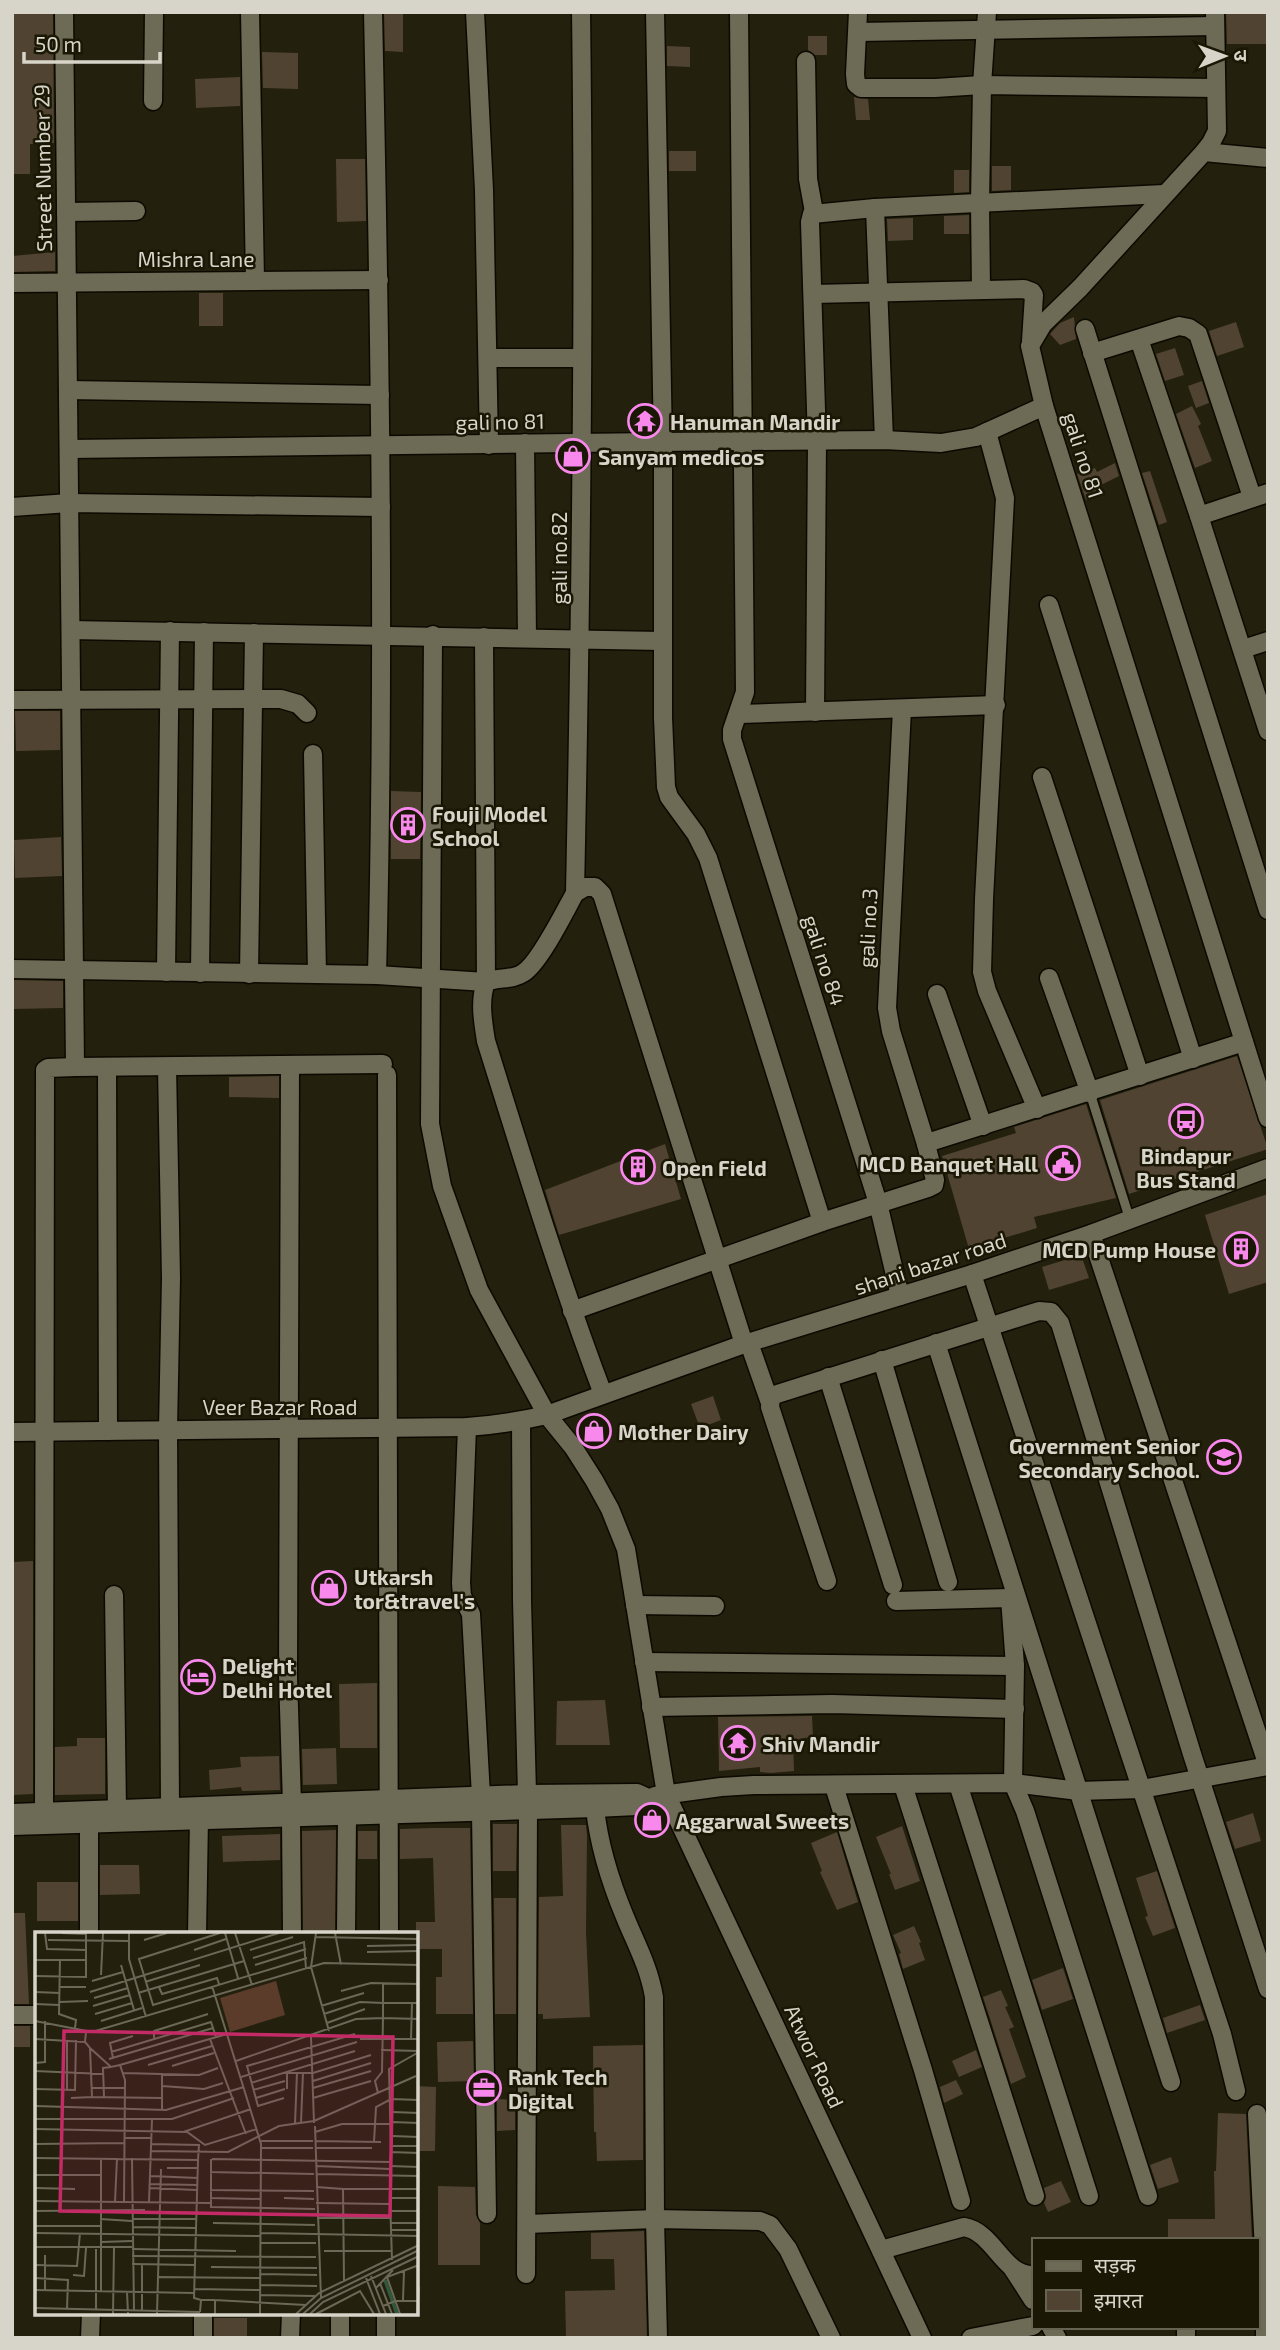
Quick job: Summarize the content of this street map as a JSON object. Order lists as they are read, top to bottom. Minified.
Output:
{"streets":{"street":["Street Number 29","Mishra Lane","gali no 81","gali no.82","gali no.3","gali no 84","shani bazar road","Veer Bazar Road","Atwor Road"]},"crossings":[["Street Number 29","Mishra Lane"],["Street Number 29","gali no 81"],["gali no 81","gali no.82"],["gali no.3","gali no 84"],["gali no 84","shani bazar road"],["shani bazar road","Veer Bazar Road"],["shani bazar road","Atwor Road"],["Veer Bazar Road","Atwor Road"]],"places":{"temple":["Hanuman Mandir","Shiv Mandir"],"shop":["Sanyam medicos","Mother Dairy","Utkarsh tor&travel's","Aggarwal Sweets"],"building":["Fouji Model School","Open Field","MCD Pump House"],"bus stop":["Bindapur Bus Stand"],"public building":["MCD Banquet Hall"],"school or university":["Government Senior Secondary School."],"hotel":["Delight Delhi Hotel"],"office":["Rank Tech Digital"]},"legend":["सड़क","इमारत"],"scale_bar":"50 m","north":"right"}
